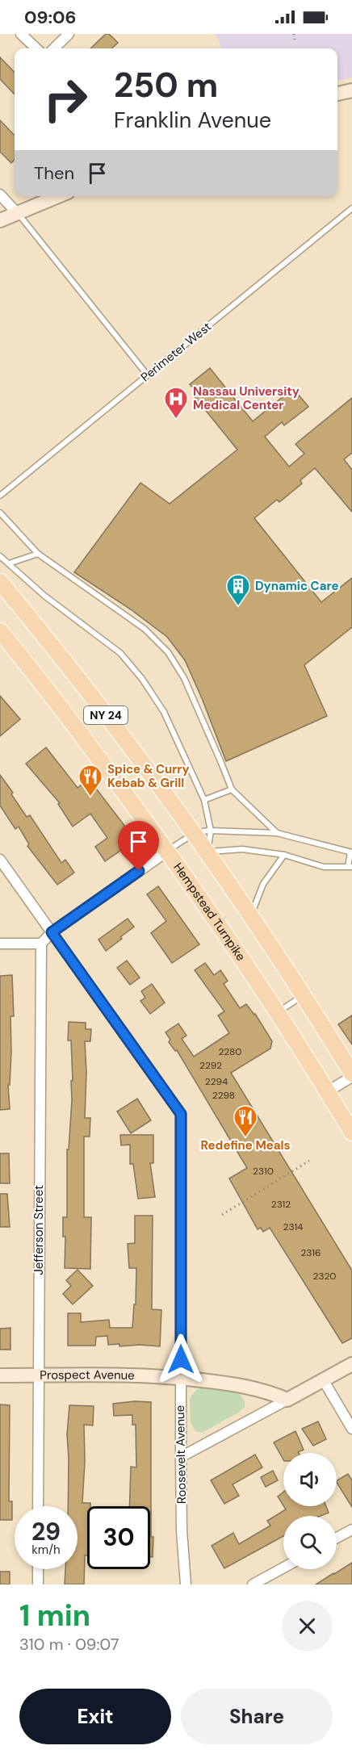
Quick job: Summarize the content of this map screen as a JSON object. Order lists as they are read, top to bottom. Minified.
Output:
{"streets":{"main road":["NY 24","Hempstead Turnpike"],"street":["Jefferson Street","Prospect Avenue","Roosevelt Avenue"],"lane":["Perimeter West"]},"crossings":[["Jefferson Street","Prospect Avenue"],["Prospect Avenue","Roosevelt Avenue"]],"places":{"hospital":["Nassau University Medical Center"],"building":["Dynamic Care"],"restaurant":["Spice & Curry Kebab & Grill","Redefine Meals"]},"house_numbers":["2280","2292","2294","2298","2310","2312","2314","2316","2320"],"page":{"status":"09:06","turn":["250 m","Franklin Avenue"],"then":"Then","speed":"29 km/h","limit":"30","heading":["1 min","310 m · 09:07"],"buttons":["Exit","Share"]}}
